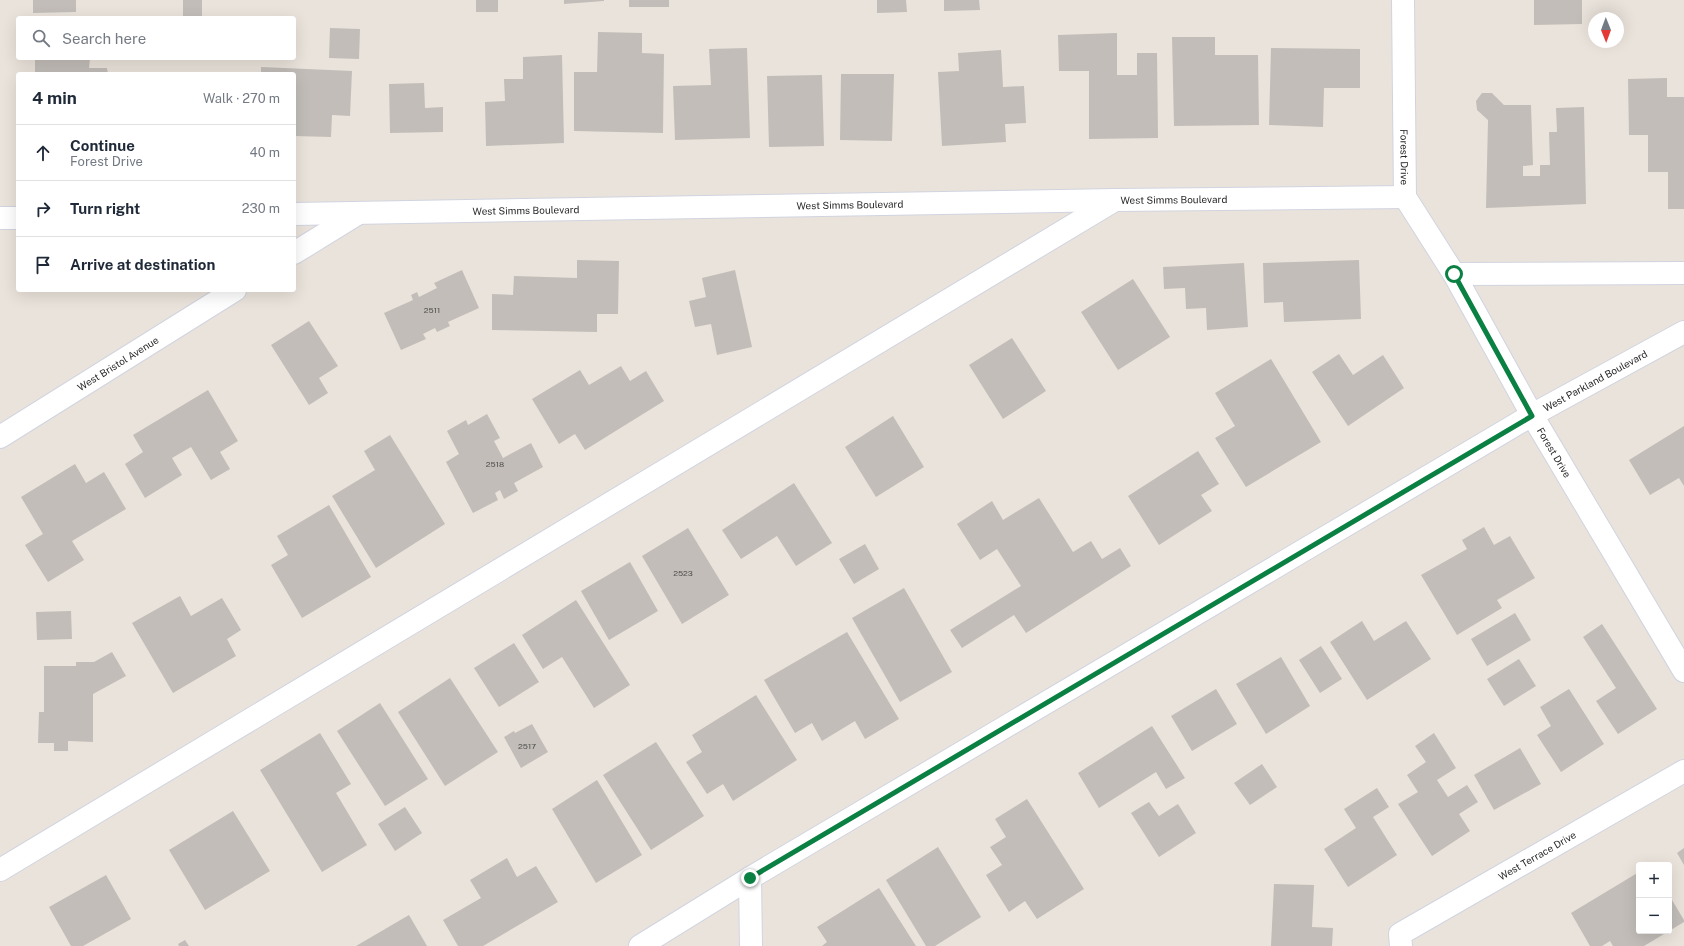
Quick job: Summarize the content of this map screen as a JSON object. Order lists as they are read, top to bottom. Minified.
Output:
{"streets":{"street":["Forest Drive","West Simms Boulevard","West Bristol Avenue","West Parkland Boulevard","West Terrace Drive"]},"crossings":[["Forest Drive","West Simms Boulevard"],["Forest Drive","West Parkland Boulevard"]],"house_numbers":["2511","2518","2523","2517"],"north":"bottom","page":{"search":"Search here","heading":["4 min","Walk · 270 m"],"list":[["Continue","Forest Drive","40 m"],["Turn right","230 m"],"Arrive at destination"],"map_buttons":["+","−"]}}
